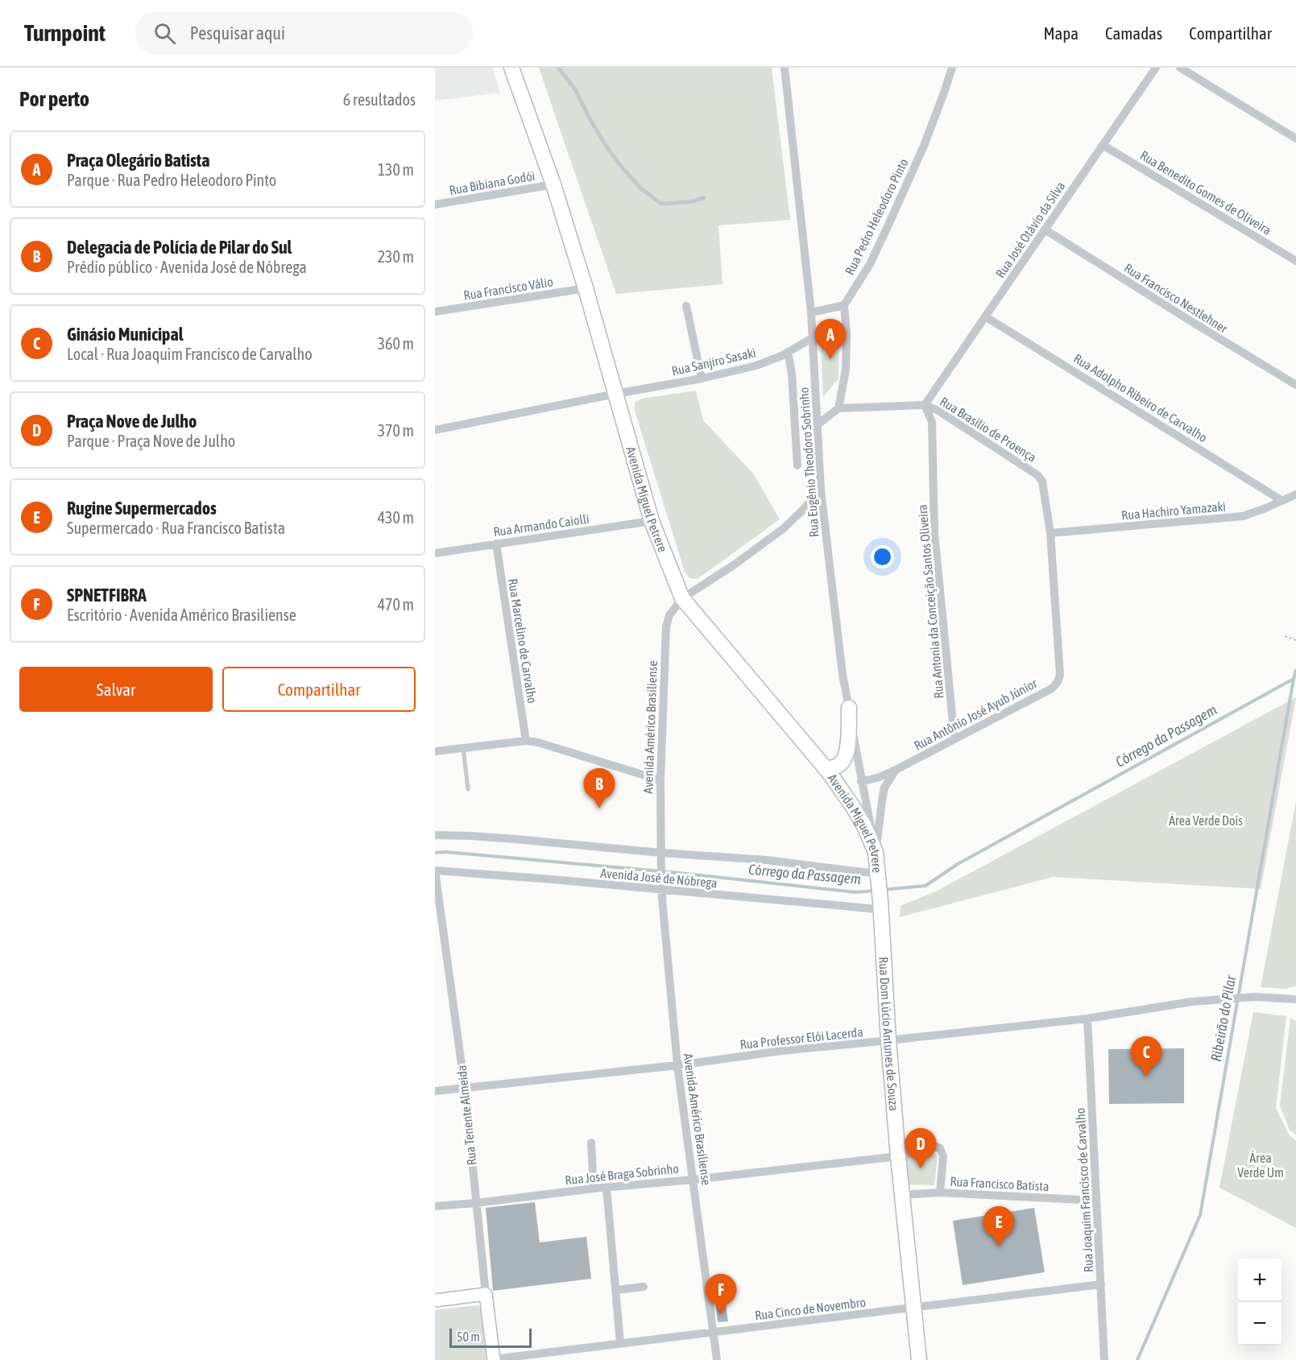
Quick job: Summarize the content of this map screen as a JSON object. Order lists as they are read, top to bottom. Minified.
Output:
{"streets":{"main road":["Avenida Miguel Petrere","Rua Dom Lúcio Antunes de Souza","Rua Tenente Almeida"],"street":["Rua Bibiana Godói","Rua Benedito Gomes de Oliveira","Rua Pedro Heleodoro Pinto","Rua José Otávio da Silva","Rua Francisco Válio","Rua Francisco Nestlehner","Rua Sanjiro Sasaki","Rua Adolpho Ribeiro de Carvalho","Rua Brasílio de Proença","Rua Eugênio Theodoro Sobrinho","Rua Hachiro Yamazaki","Rua Armando Caiolli","Rua Antonia da Conceição Santos Oliveira","Rua Marcelino de Carvalho","Rua Antônio José Ayub Júnior","Avenida Américo Brasiliense","Avenida José de Nóbrega","Rua Professor Elói Lacerda","Rua José Braga Sobrinho","Rua Francisco Batista","Rua Joaquim Francisco de Carvalho","Rua Cinco de Novembro"]},"crossings":[["Rua Bibiana Godói","Avenida Miguel Petrere"],["Rua Benedito Gomes de Oliveira","Rua José Otávio da Silva"],["Rua José Otávio da Silva","Rua Francisco Nestlehner"],["Rua José Otávio da Silva","Rua Adolpho Ribeiro de Carvalho"],["Rua José Otávio da Silva","Rua Brasílio de Proença"],["Rua José Otávio da Silva","Rua Antonia da Conceição Santos Oliveira"],["Rua Francisco Válio","Avenida Miguel Petrere"],["Rua Sanjiro Sasaki","Rua Eugênio Theodoro Sobrinho"],["Rua Sanjiro Sasaki","Avenida Miguel Petrere"],["Rua Adolpho Ribeiro de Carvalho","Rua Hachiro Yamazaki"],["Rua Brasílio de Proença","Rua Hachiro Yamazaki"],["Rua Brasílio de Proença","Rua Antonia da Conceição Santos Oliveira"],["Rua Brasílio de Proença","Rua Antônio José Ayub Júnior"],["Rua Eugênio Theodoro Sobrinho","Avenida Miguel Petrere"],["Rua Eugênio Theodoro Sobrinho","Rua Antônio José Ayub Júnior"],["Avenida Miguel Petrere","Rua Armando Caiolli"],["Avenida Miguel Petrere","Avenida Américo Brasiliense"],["Avenida Miguel Petrere","Avenida José de Nóbrega"],["Avenida Miguel Petrere","Rua Dom Lúcio Antunes de Souza"],["Rua Armando Caiolli","Rua Marcelino de Carvalho"],["Rua Antonia da Conceição Santos Oliveira","Rua Antônio José Ayub Júnior"],["Avenida Américo Brasiliense","Avenida José de Nóbrega"],["Avenida Américo Brasiliense","Rua Professor Elói Lacerda"],["Avenida Américo Brasiliense","Rua José Braga Sobrinho"],["Avenida Américo Brasiliense","Rua Cinco de Novembro"],["Avenida José de Nóbrega","Rua Dom Lúcio Antunes de Souza"],["Avenida José de Nóbrega","Rua Tenente Almeida"],["Rua Dom Lúcio Antunes de Souza","Rua Professor Elói Lacerda"],["Rua Dom Lúcio Antunes de Souza","Rua José Braga Sobrinho"],["Rua Dom Lúcio Antunes de Souza","Rua Francisco Batista"],["Rua Dom Lúcio Antunes de Souza","Rua Cinco de Novembro"],["Rua Professor Elói Lacerda","Rua Tenente Almeida"],["Rua Professor Elói Lacerda","Rua Joaquim Francisco de Carvalho"],["Rua Tenente Almeida","Rua José Braga Sobrinho"],["Rua Tenente Almeida","Rua Cinco de Novembro"],["Rua José Braga Sobrinho","Rua Francisco Batista"],["Rua Francisco Batista","Rua Joaquim Francisco de Carvalho"],["Rua Joaquim Francisco de Carvalho","Rua Cinco de Novembro"]],"water":["Córrego da Passagem","Ribeirão do Pilar"],"parks":["Área Verde Dois","Área Verde Um"],"scale_bar":"50 m","page":{"header":"Turnpoint","search":"Pesquisar aqui","nav":["Mapa","Camadas","Compartilhar"],"heading":["Por perto","6 resultados"],"list":[{"mark":"A","name":"Praça Olegário Batista","note":"Parque · Rua Pedro Heleodoro Pinto","value":"130 m"},{"mark":"B","name":"Delegacia de Polícia de Pilar do Sul","note":"Prédio público · Avenida José de Nóbrega","value":"230 m"},{"mark":"C","name":"Ginásio Municipal","note":"Local · Rua Joaquim Francisco de Carvalho","value":"360 m"},{"mark":"D","name":"Praça Nove de Julho","note":"Parque · Praça Nove de Julho","value":"370 m"},{"mark":"E","name":"Rugine Supermercados","note":"Supermercado · Rua Francisco Batista","value":"430 m"},{"mark":"F","name":"SPNETFIBRA","note":"Escritório · Avenida Américo Brasiliense","value":"470 m"}],"pins":["A","B","C","D","E","F"],"buttons":["Salvar","Compartilhar"],"map_buttons":["+","−"],"scale":"50 m"}}
